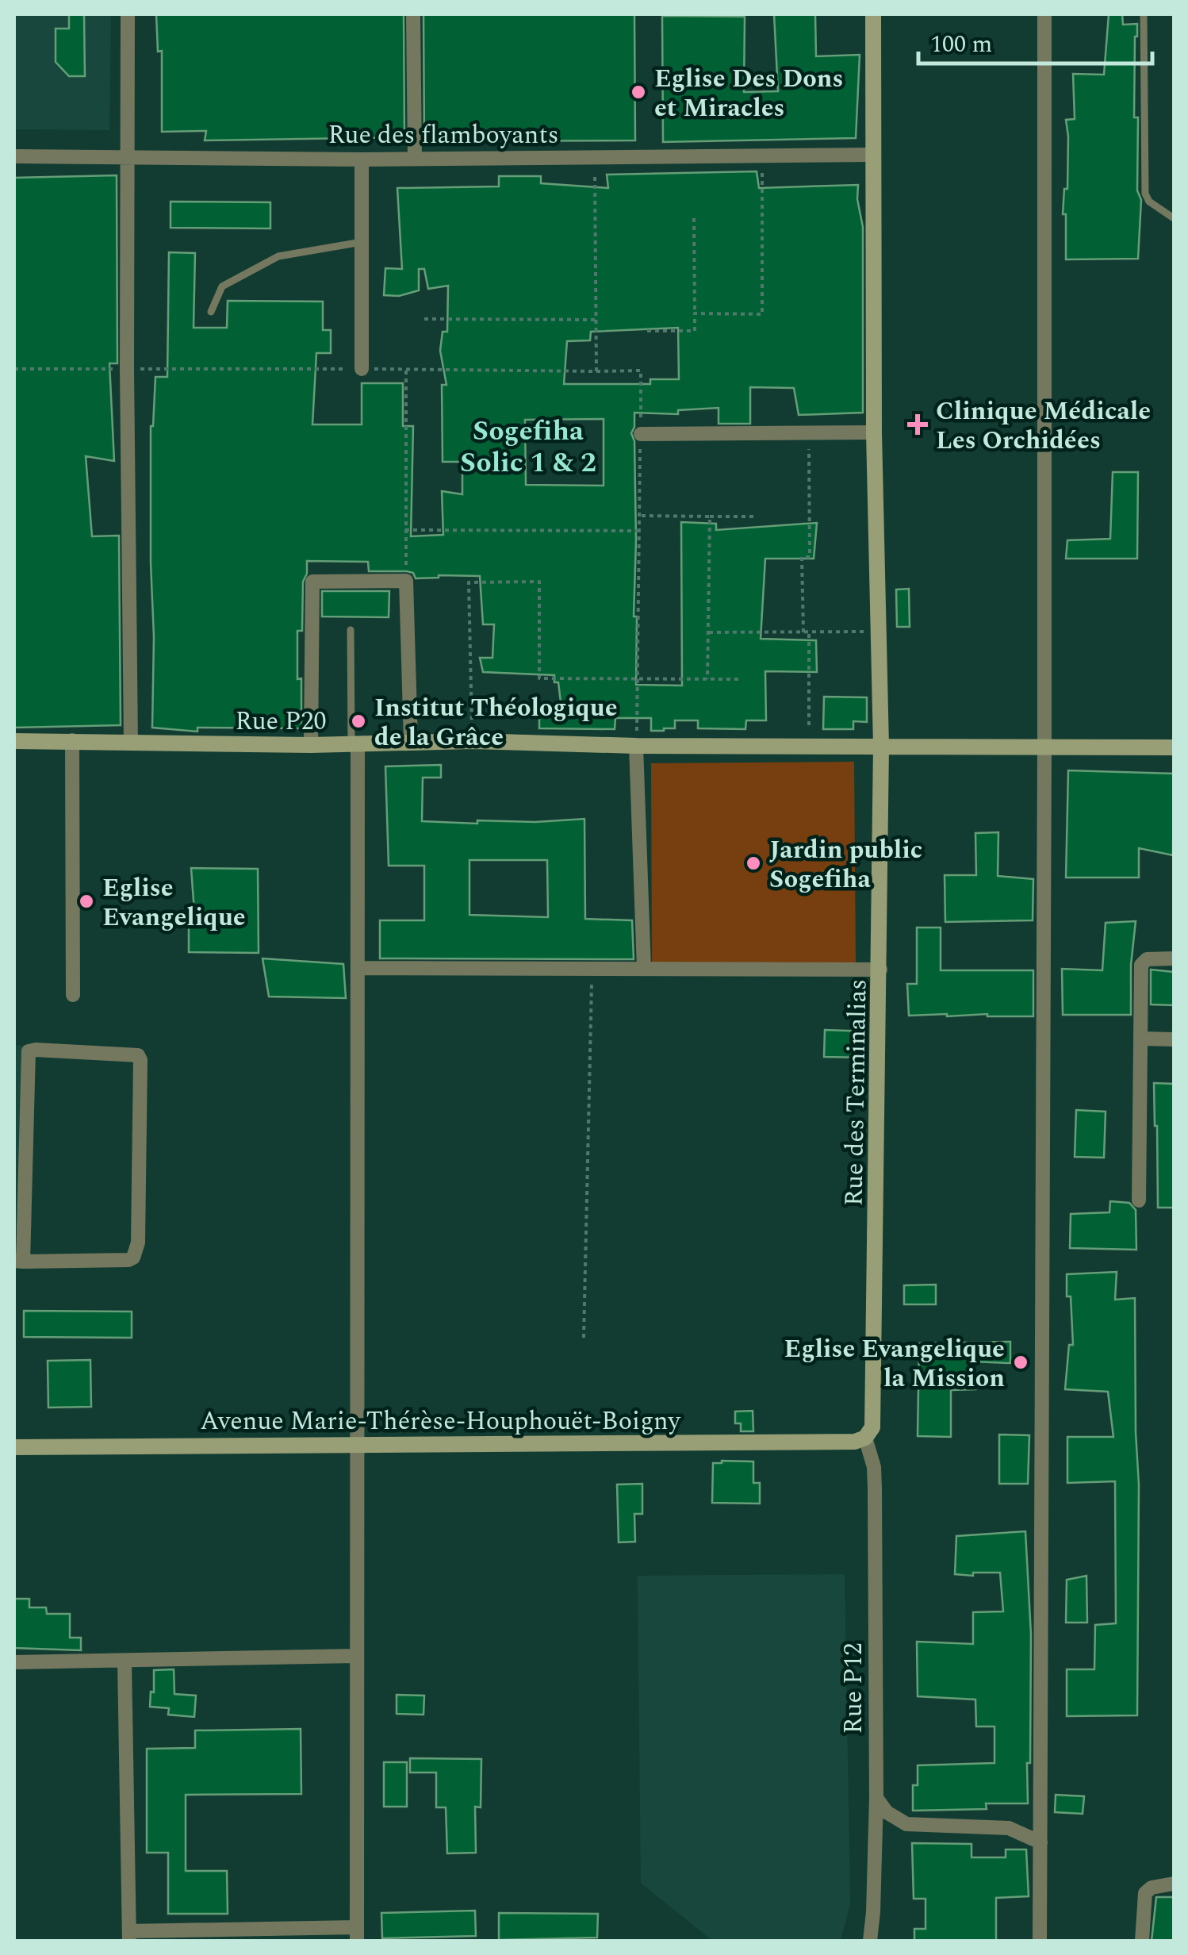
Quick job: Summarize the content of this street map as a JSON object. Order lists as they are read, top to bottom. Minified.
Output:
{"streets":{"street":["Rue des flamboyants","Rue P20","Rue des Terminalias","Avenue Marie-Thérèse-Houphouët-Boigny","Rue P12"]},"crossings":[["Rue des flamboyants","Rue des Terminalias"],["Rue P20","Rue des Terminalias"],["Rue des Terminalias","Avenue Marie-Thérèse-Houphouët-Boigny"],["Rue des Terminalias","Rue P12"],["Avenue Marie-Thérèse-Houphouët-Boigny","Rue P12"]],"districts":["Sogefiha Solic 1 & 2"],"places":{"other":["Eglise Des Dons et Miracles","Institut Théologique de la Grâce","Jardin public Sogefiha","Eglise Evangelique","Eglise Evangelique la Mission"],"health":["Clinique Médicale Les Orchidées"]},"scale_bar":"100 m"}
